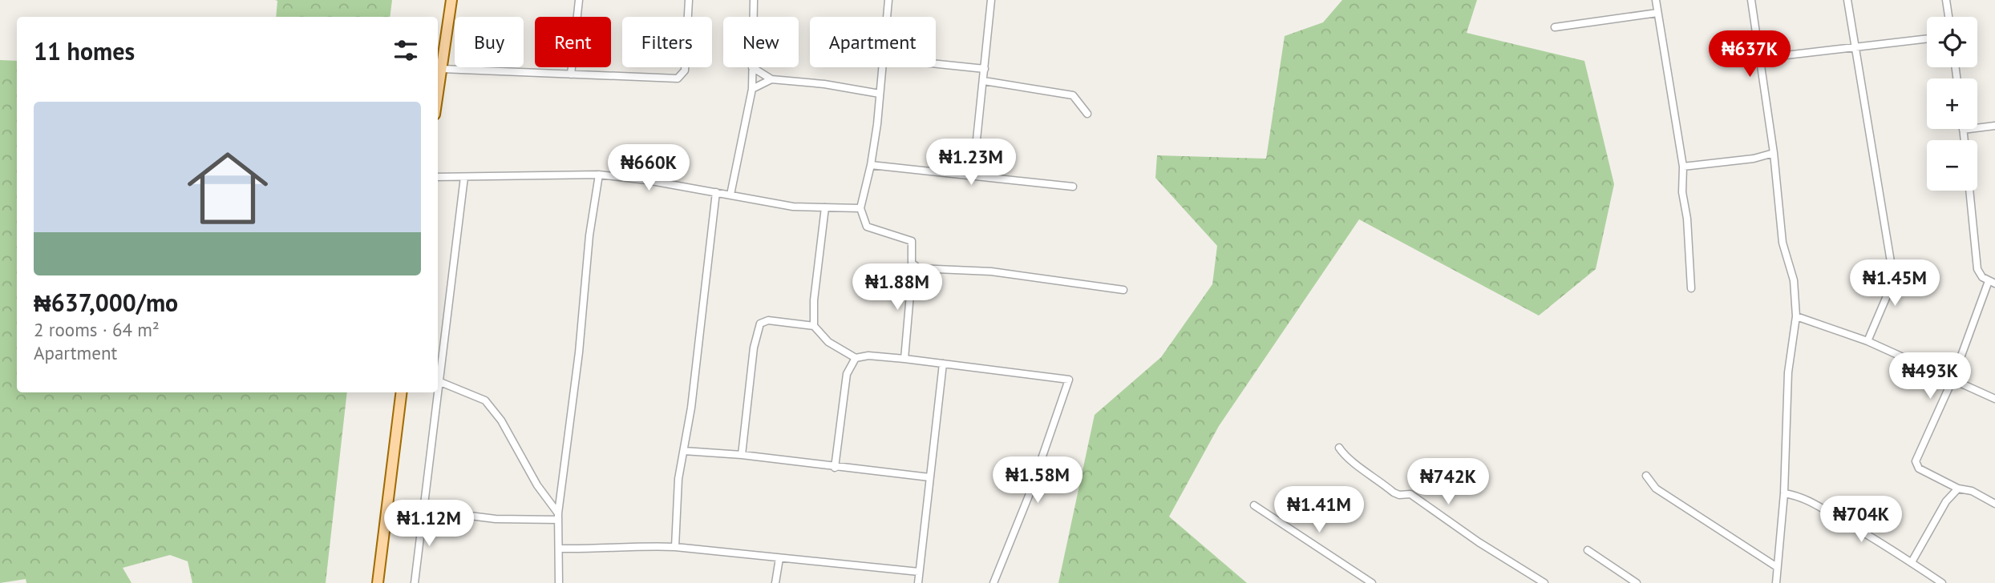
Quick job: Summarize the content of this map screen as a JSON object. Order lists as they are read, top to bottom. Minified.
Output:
{"page":{"map_buttons":["+","−"],"chip":["Buy","Rent","Filters","New","Apartment"],"heading":"11 homes","price":["₦637K","₦1.23M","₦660K","₦1.45M","₦1.88M","₦493K","₦1.58M","₦742K","₦1.41M","₦704K","₦1.12M"],"list":[{"name":"₦637,000/mo","note":"2 rooms · 64 m² · Apartment"}]}}
